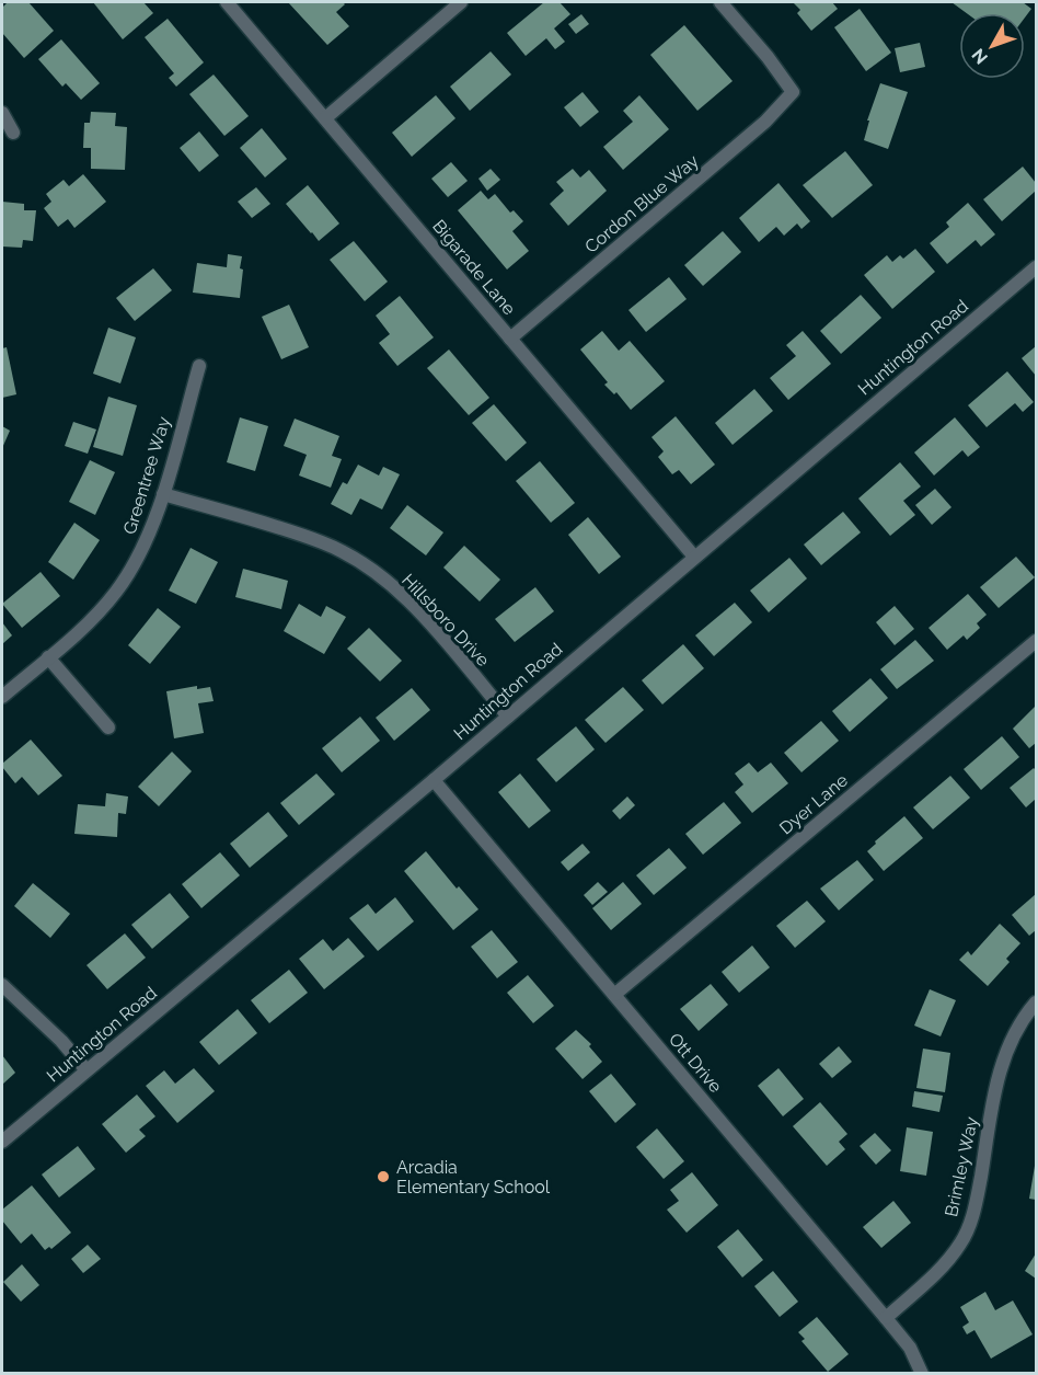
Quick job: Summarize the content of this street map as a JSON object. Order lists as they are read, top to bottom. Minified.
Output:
{"streets":{"street":["Cordon Blue Way","Bigarade Lane","Huntington Road","Greentree Way","Hillsboro Drive","Dyer Lane","Ott Drive","Brimley Way"]},"crossings":[["Cordon Blue Way","Bigarade Lane"],["Bigarade Lane","Huntington Road"],["Huntington Road","Hillsboro Drive"],["Huntington Road","Ott Drive"],["Greentree Way","Hillsboro Drive"],["Dyer Lane","Ott Drive"],["Ott Drive","Brimley Way"]],"places":["Arcadia Elementary School"],"north":"bottom left"}
